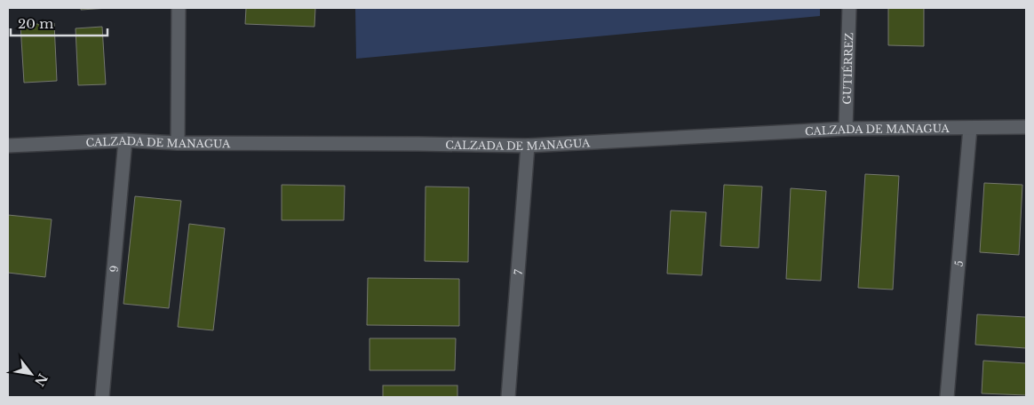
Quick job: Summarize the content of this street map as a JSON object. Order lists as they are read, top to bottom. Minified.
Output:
{"streets":{"street":["GUTIÉRREZ","CALZADA DE MANAGUA","5","9","7"]},"crossings":[["GUTIÉRREZ","CALZADA DE MANAGUA"],["CALZADA DE MANAGUA","5"],["CALZADA DE MANAGUA","9"],["CALZADA DE MANAGUA","7"]],"scale_bar":"20 m","north":"bottom right"}
